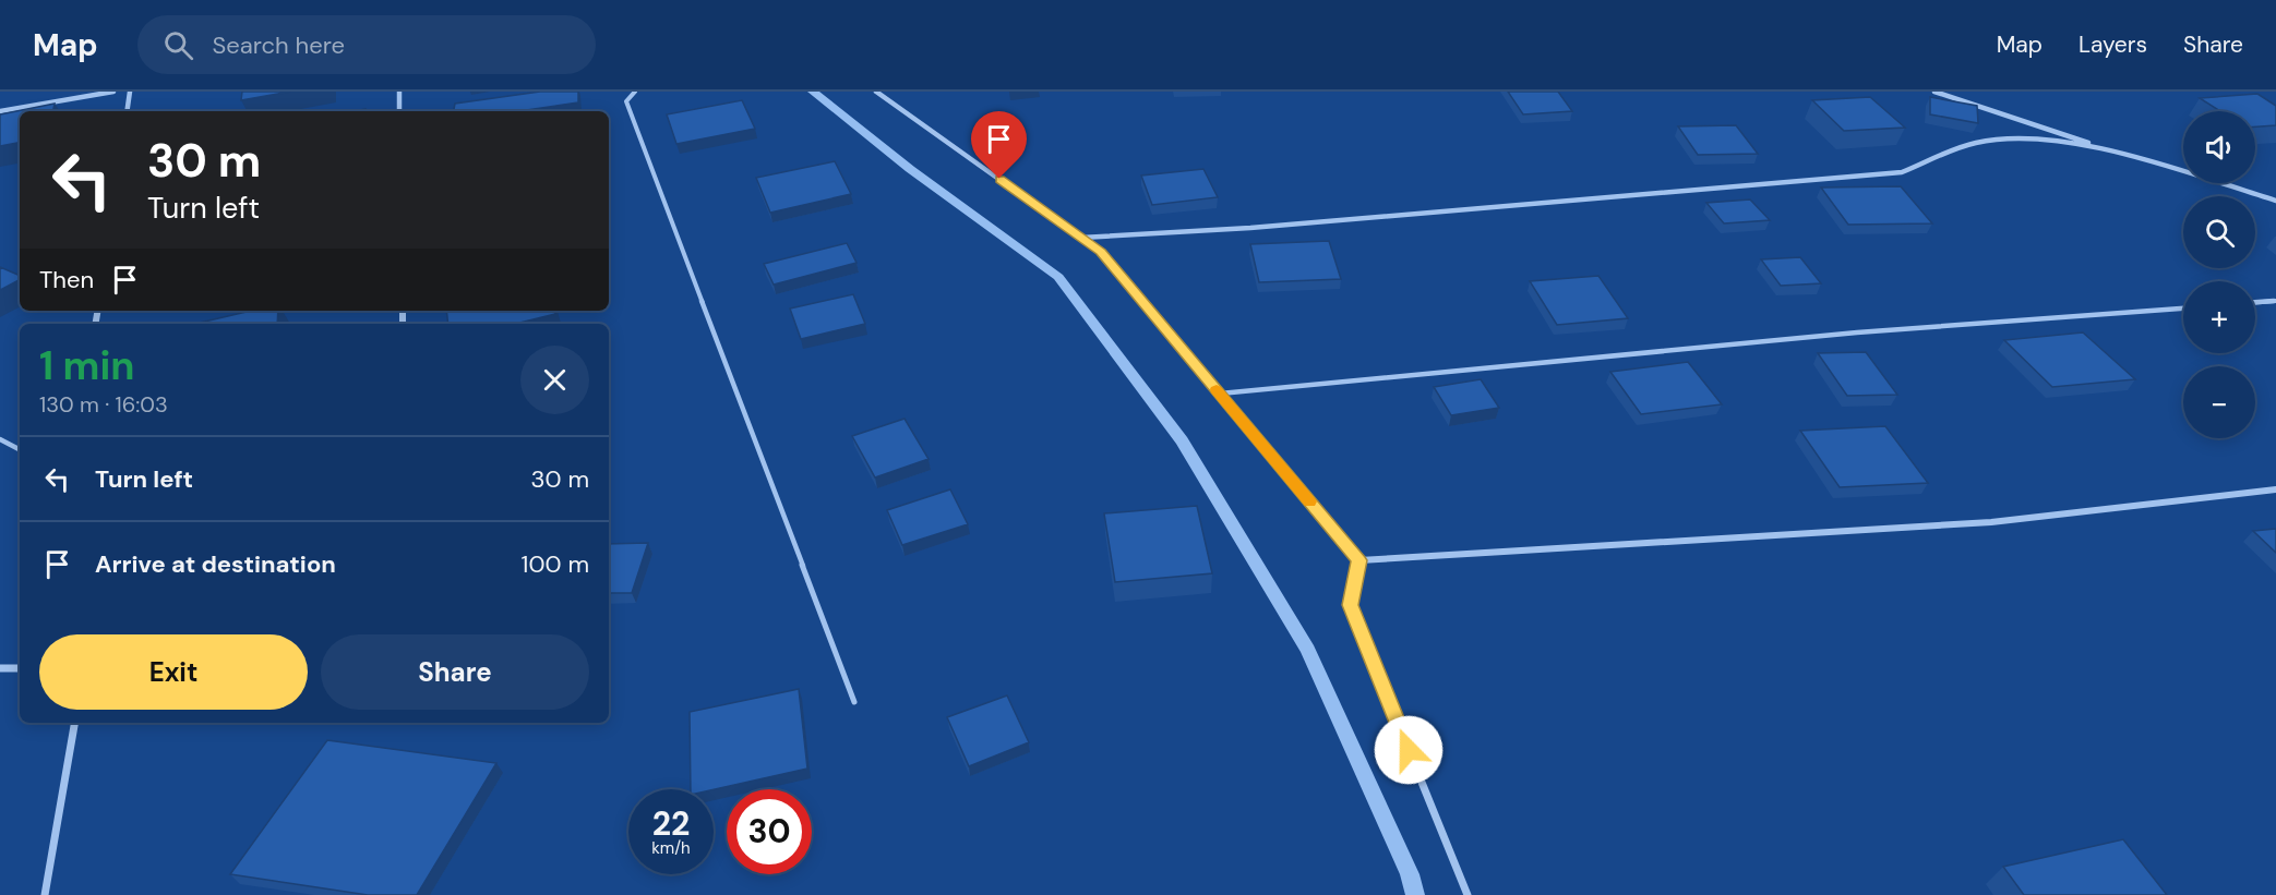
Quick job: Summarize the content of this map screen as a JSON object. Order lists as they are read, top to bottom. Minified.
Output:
{"page":{"header":"Map","search":"Search here","nav":["Map","Layers","Share"],"map_buttons":["+","−"],"turn":["30 m","Turn left"],"then":"Then","heading":["1 min","130 m · 16:03"],"list":[{"name":"Turn left","value":"30 m"},{"name":"Arrive at destination","value":"100 m"}],"buttons":["Exit","Share"],"speed":"22 km/h","limit":"30"}}
